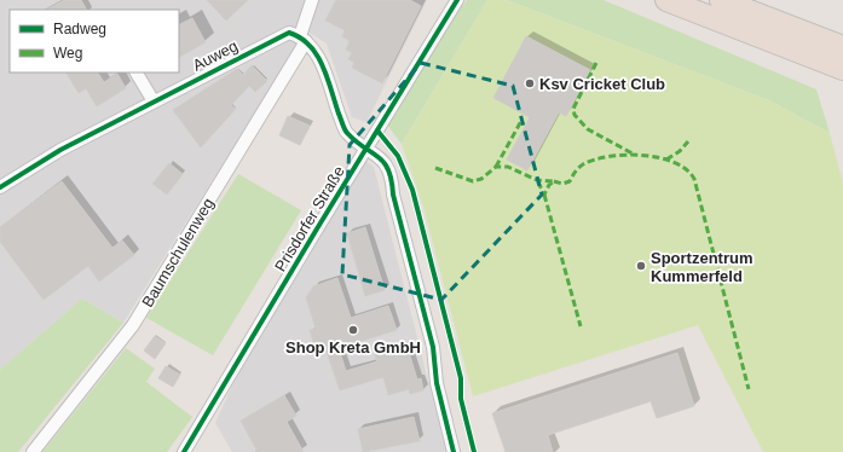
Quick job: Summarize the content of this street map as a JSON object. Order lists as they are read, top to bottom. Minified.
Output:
{"streets":{"street":["Auweg","Prisdorfer Straße","Baumschulenweg"]},"crossings":[["Auweg","Baumschulenweg"]],"places":["Ksv Cricket Club","Sportzentrum Kummerfeld","Shop Kreta GmbH"],"legend":["Radweg","Weg"]}
